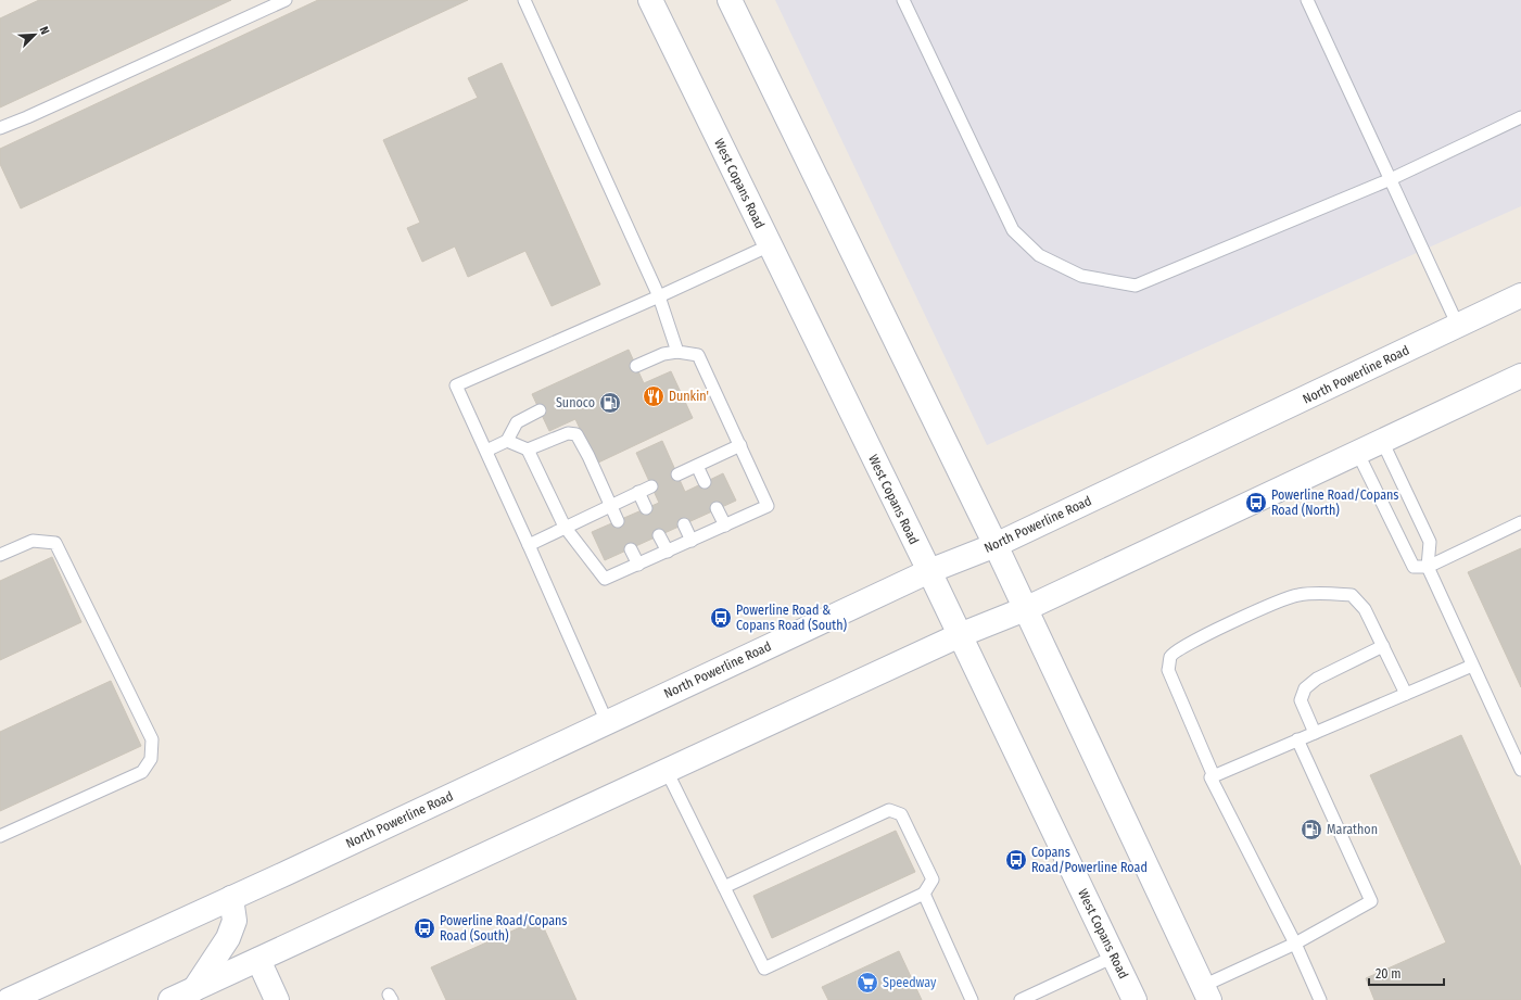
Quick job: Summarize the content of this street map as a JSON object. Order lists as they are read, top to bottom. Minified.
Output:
{"streets":{"main road":["West Copans Road","North Powerline Road"]},"crossings":[["West Copans Road","North Powerline Road"]],"places":{"restaurant":["Dunkin'"],"fuel station":["Sunoco","Marathon"],"bus stop":["Powerline Road/Copans Road (North)","Powerline Road & Copans Road (South)","Copans Road/Powerline Road","Powerline Road/Copans Road (South)"],"supermarket":["Speedway"]},"scale_bar":"20 m","north":"top right"}
